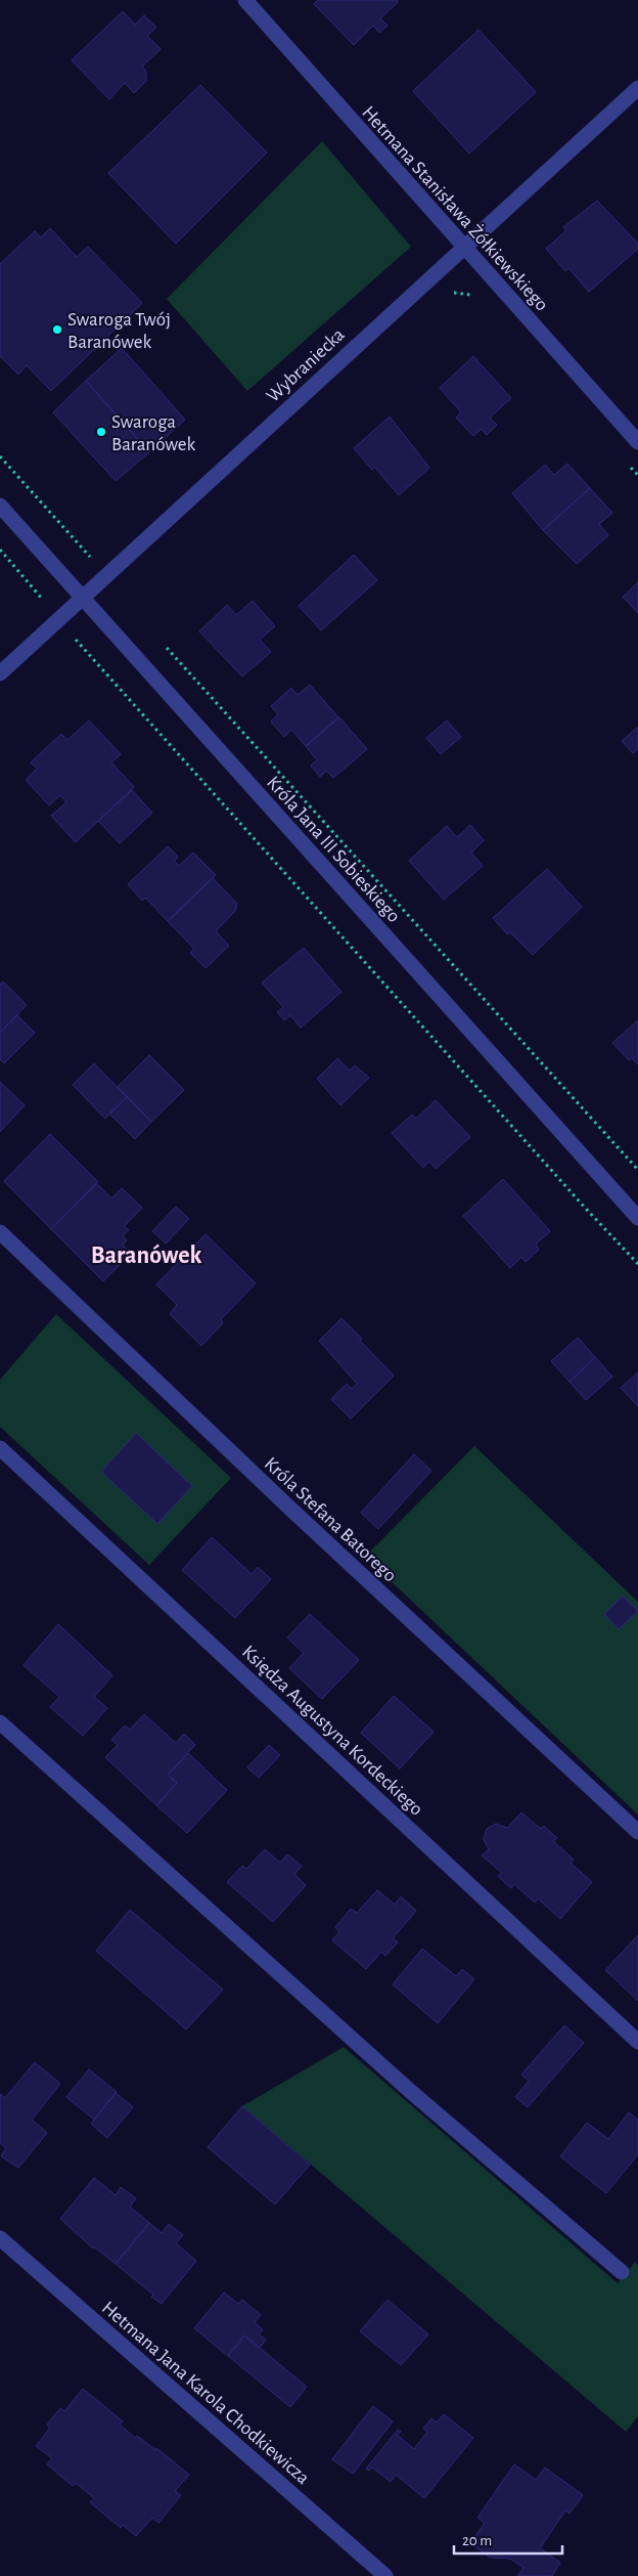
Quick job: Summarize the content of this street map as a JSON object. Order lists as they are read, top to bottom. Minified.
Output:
{"streets":{"street":["Hetmana Stanisława Żółkiewskiego","Wybraniecka","Króla Jana III Sobieskiego","Króla Stefana Batorego","Księdza Augustyna Kordeckiego","Hetmana Jana Karola Chodkiewicza"]},"crossings":[["Hetmana Stanisława Żółkiewskiego","Wybraniecka"],["Wybraniecka","Króla Jana III Sobieskiego"]],"districts":["Baranówek"],"places":["Swaroga Twój Baranówek","Swaroga Baranówek"],"scale_bar":"20 m"}
